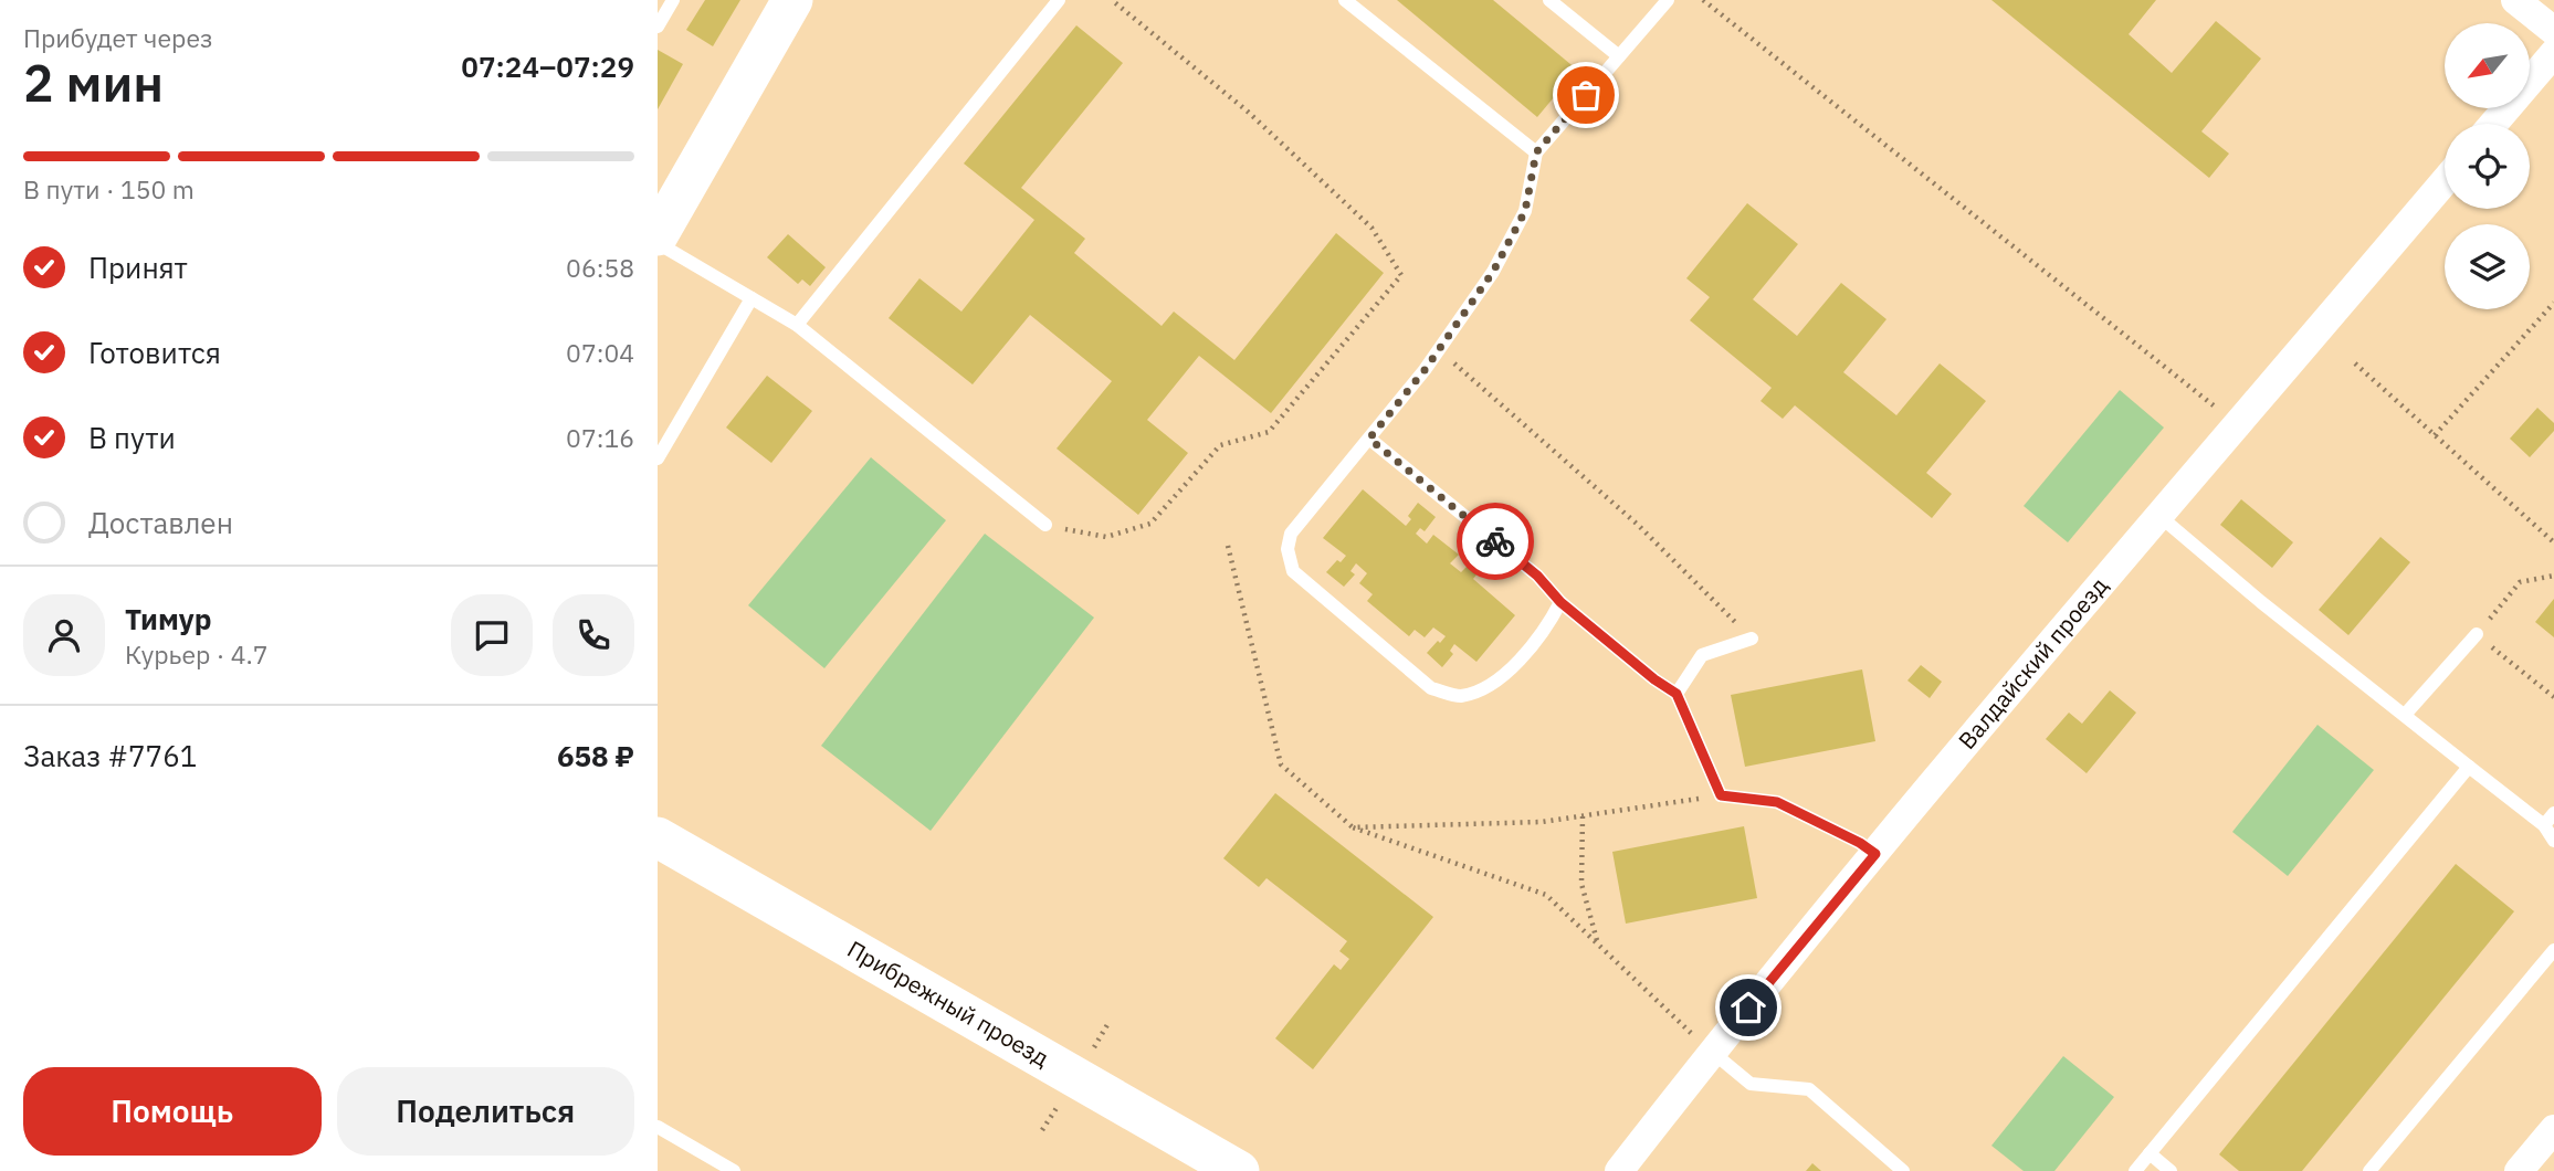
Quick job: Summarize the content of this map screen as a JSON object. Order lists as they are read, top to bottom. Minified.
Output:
{"streets":{"street":["Валдайский проезд","Прибрежный проезд"]},"north":"bottom left","page":{"heading":["2 мин","Прибудет через","07:24–07:29"],"panel":["Тимур","Курьер · 4.7","Заказ #7761","658 ₽"],"bar":"В пути · 150 m","list":[["Принят","06:58"],["Готовится","07:04"],["В пути","07:16"],"Доставлен"],"buttons":["Помощь","Поделиться"]}}
